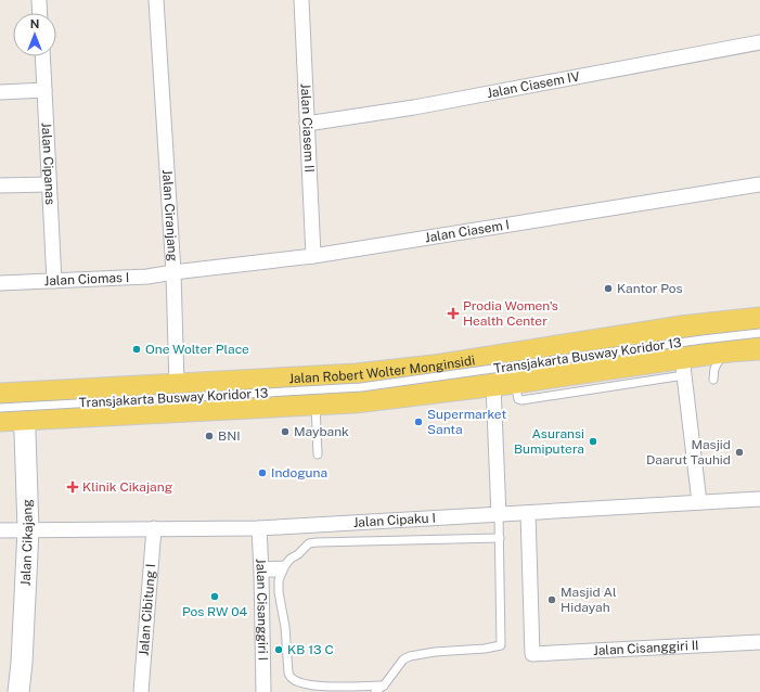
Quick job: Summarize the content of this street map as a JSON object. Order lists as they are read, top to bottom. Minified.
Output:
{"streets":{"main road":["Jalan Robert Wolter Monginsidi"],"street":["Jalan Ciasem IV","Jalan Ciasem II","Jalan Cipanas","Jalan Ciranjang","Jalan Ciasem I","Jalan Ciomas I","Jalan Cipaku I","Jalan Cikajang","Jalan Cibitung I","Jalan Cisanggiri I","Jalan Cisanggiri II"],"lane":["Transjakarta Busway Koridor 13"]},"crossings":[["Jalan Ciasem IV","Jalan Ciasem II"],["Jalan Ciasem II","Jalan Ciasem I"],["Jalan Cipanas","Jalan Ciomas I"],["Jalan Ciranjang","Jalan Ciasem I"],["Jalan Ciranjang","Jalan Ciomas I"],["Jalan Ciranjang","Jalan Robert Wolter Monginsidi"],["Jalan Ciasem I","Jalan Ciomas I"],["Transjakarta Busway Koridor 13","Jalan Robert Wolter Monginsidi"],["Jalan Robert Wolter Monginsidi","Jalan Cikajang"],["Jalan Cipaku I","Jalan Cikajang"],["Jalan Cipaku I","Jalan Cibitung I"],["Jalan Cipaku I","Jalan Cisanggiri I"],["Jalan Cipaku I","Jalan Cisanggiri II"]],"places":{"other":["Kantor Pos","One Wolter Place","Supermarket Santa","Maybank","BNI","Asuransi Bumiputera","Masjid Daarut Tauhid","Indoguna","Pos RW 04","Masjid Al Hidayah","KB 13 C"],"health":["Prodia Women's Health Center","Klinik Cikajang"]},"north":"top"}
